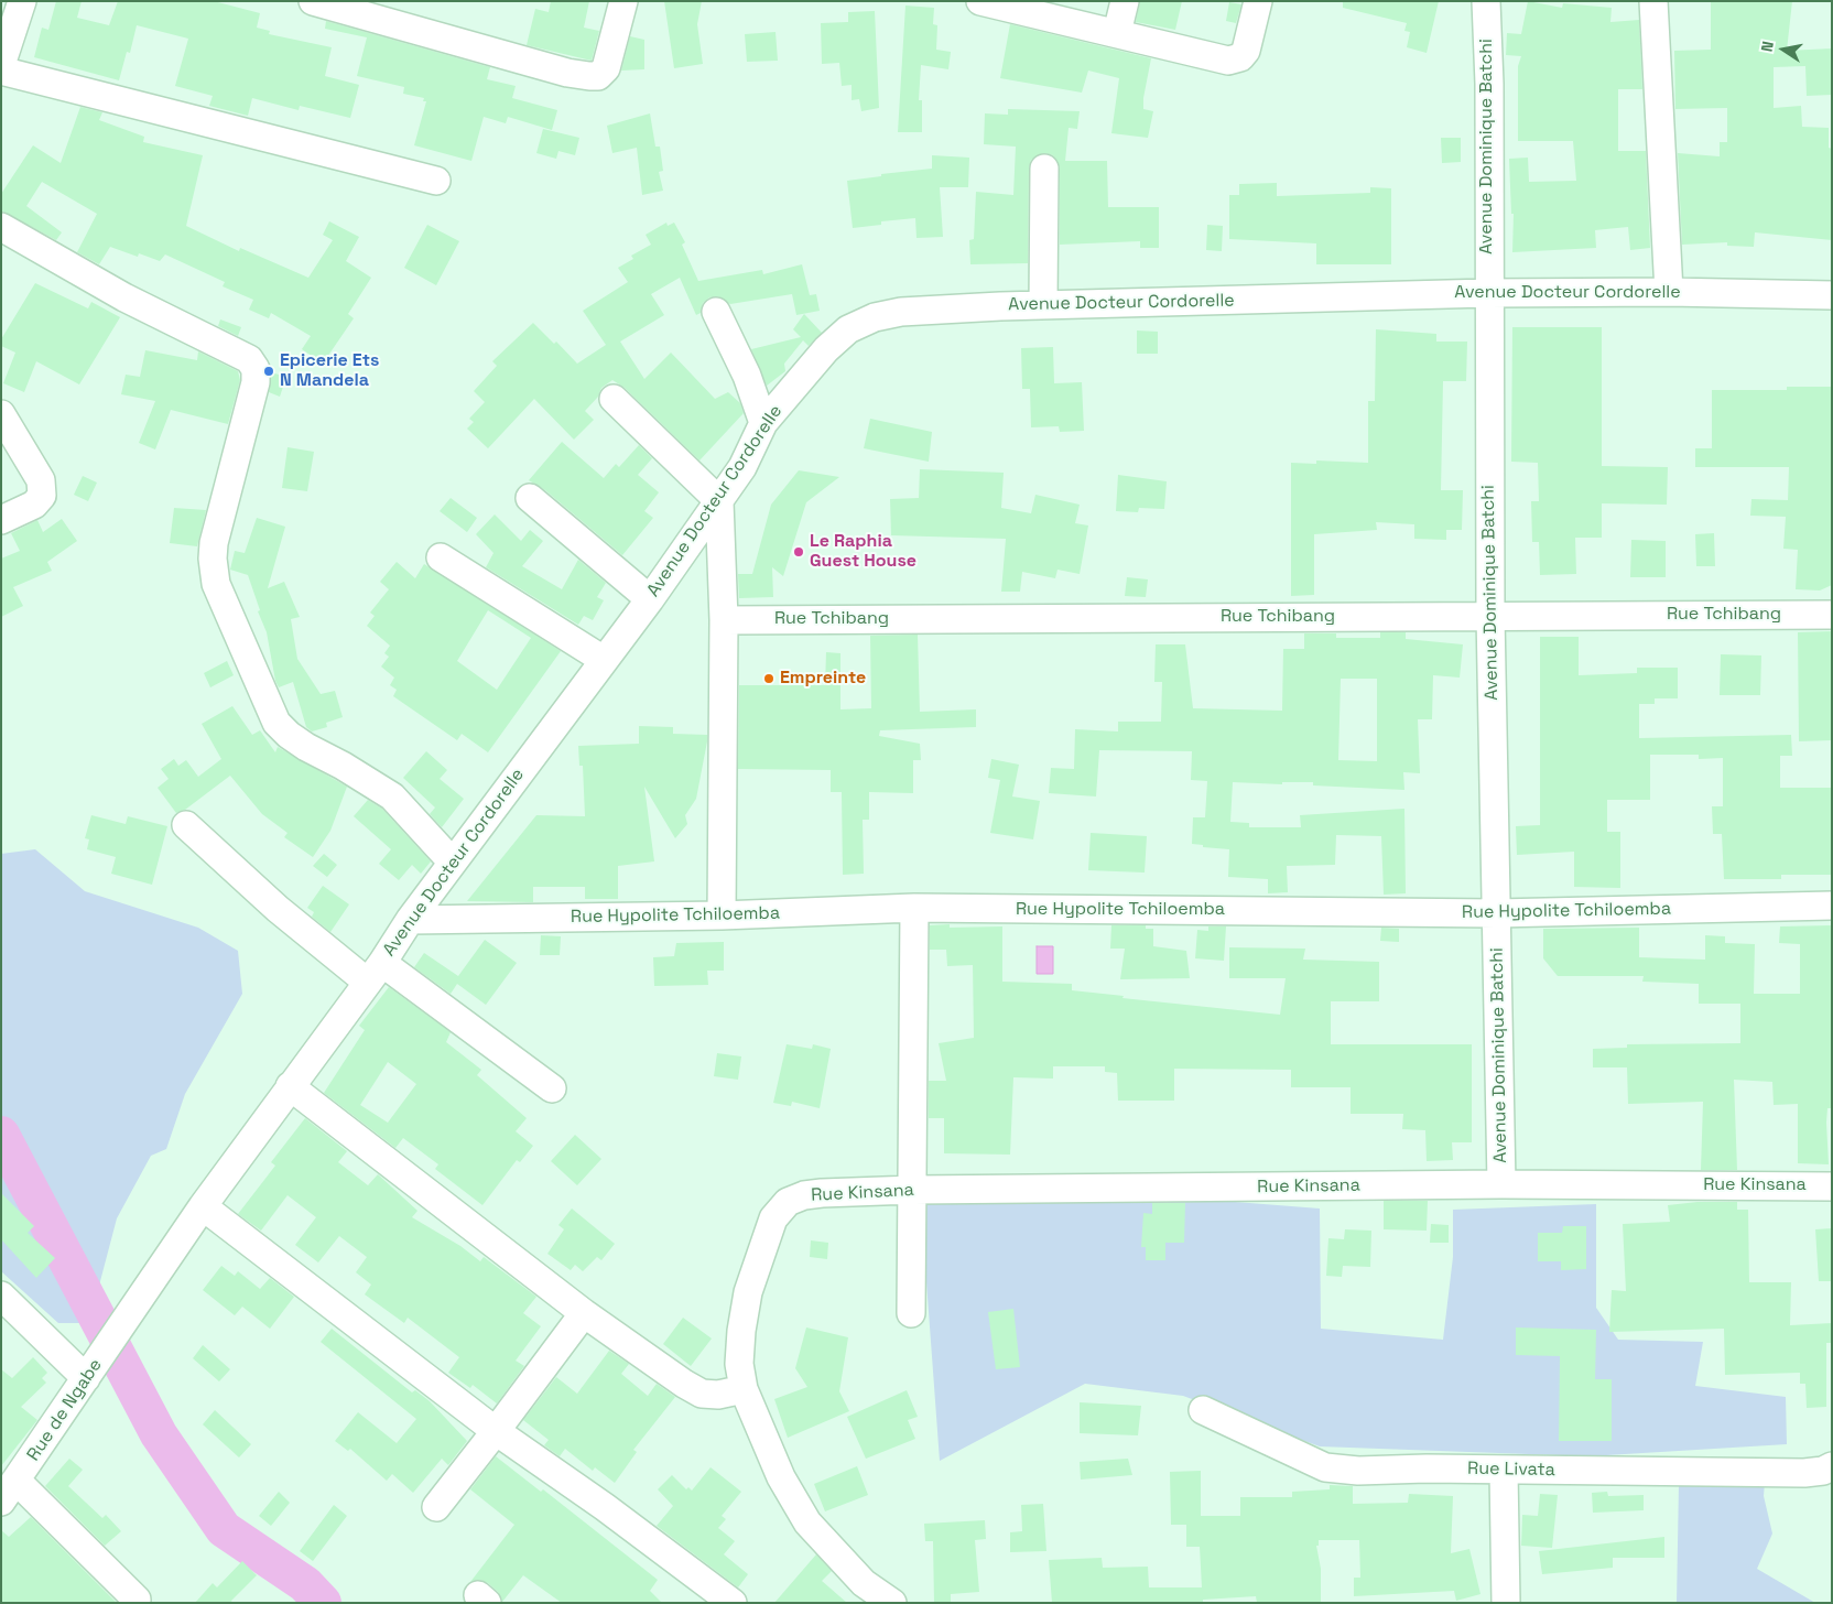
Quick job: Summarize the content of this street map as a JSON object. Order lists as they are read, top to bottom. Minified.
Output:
{"streets":{"street":["Avenue Dominique Batchi","Avenue Docteur Cordorelle","Rue Tchibang","Rue Hypolite Tchiloemba","Rue Kinsana","Rue de Ngabe","Rue Livata"]},"crossings":[["Avenue Dominique Batchi","Avenue Docteur Cordorelle"],["Avenue Dominique Batchi","Rue Tchibang"],["Avenue Dominique Batchi","Rue Hypolite Tchiloemba"],["Avenue Dominique Batchi","Rue Kinsana"],["Avenue Docteur Cordorelle","Rue Hypolite Tchiloemba"],["Avenue Docteur Cordorelle","Rue de Ngabe"]],"places":["Epicerie Ets N Mandela","Le Raphia Guest House","Empreinte"],"north":"left"}
